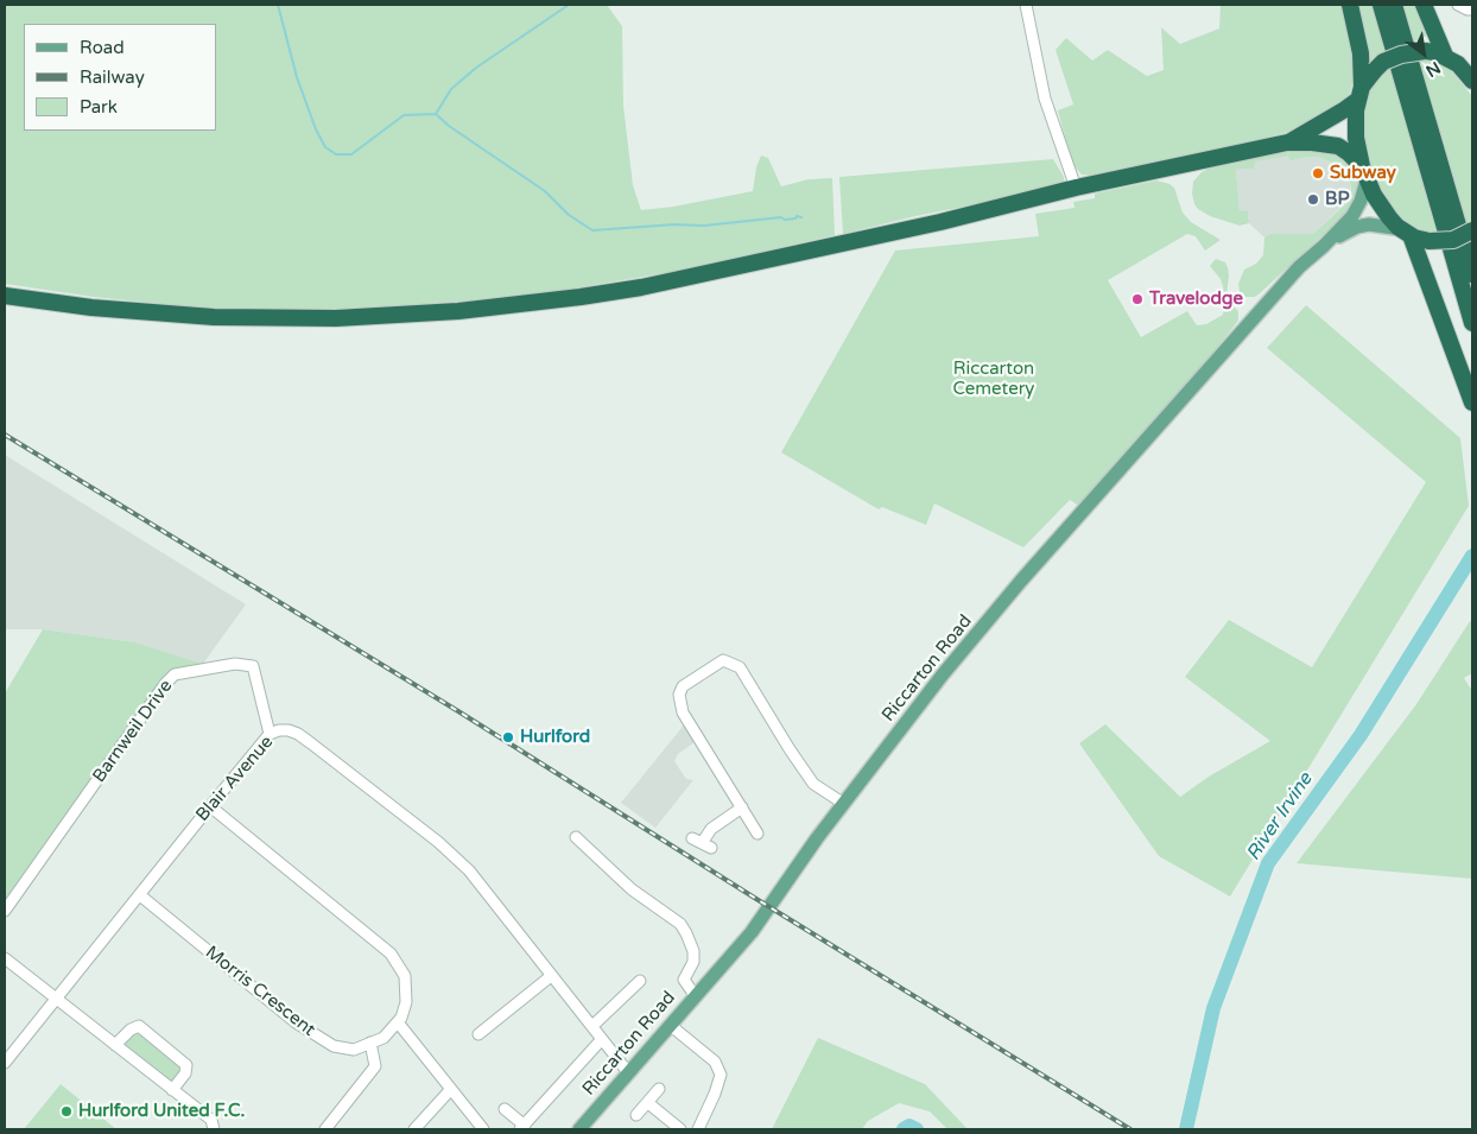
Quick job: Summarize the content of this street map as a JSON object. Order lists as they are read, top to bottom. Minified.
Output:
{"streets":{"main road":["Riccarton Road"],"street":["Barnweil Drive","Blair Avenue","Morris Crescent"]},"crossings":[["Riccarton Road","Blair Avenue"],["Barnweil Drive","Blair Avenue"],["Blair Avenue","Morris Crescent"]],"water":["River Irvine"],"parks":["Riccarton Cemetery"],"places":["Subway","BP","Travelodge","Hurlford","Hurlford United F.C."],"legend":["Road","Railway","Park"],"north":"bottom right"}
